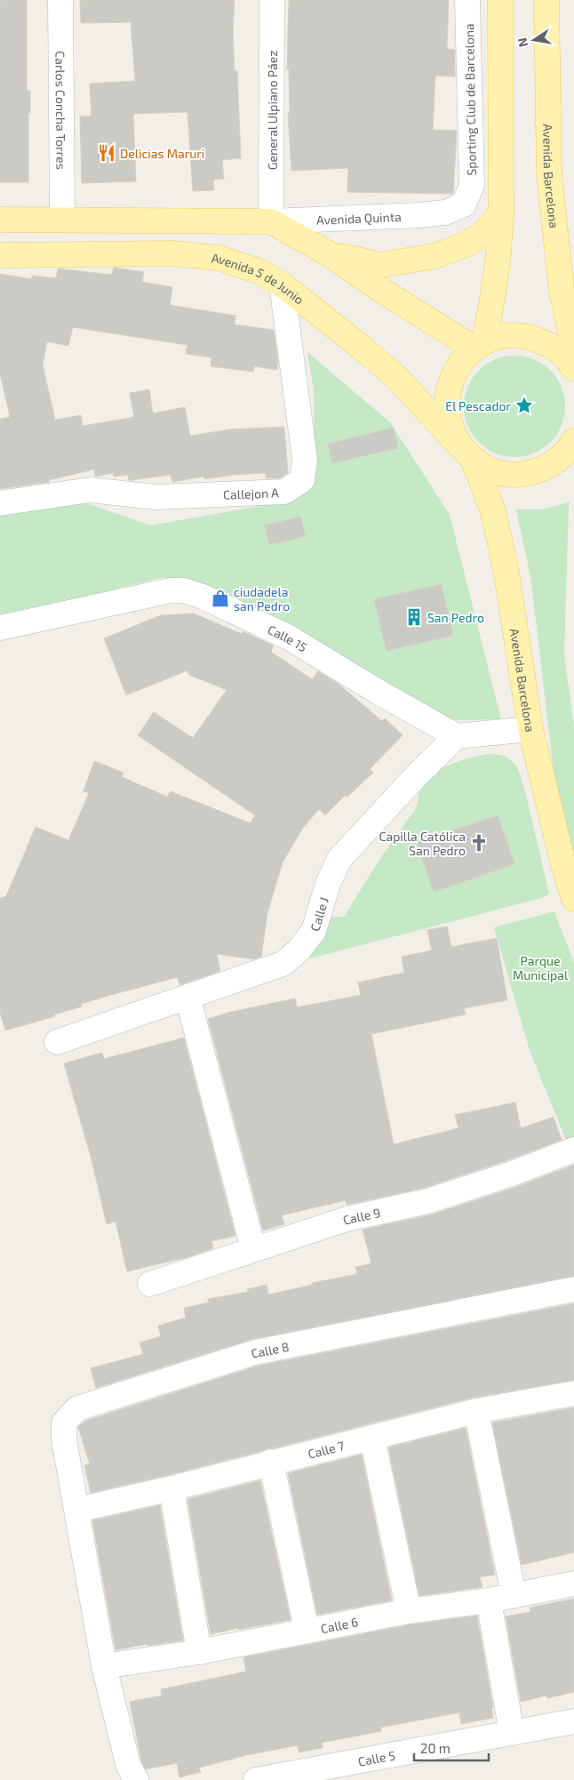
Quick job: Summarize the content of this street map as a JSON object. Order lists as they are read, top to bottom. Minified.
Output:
{"streets":{"main road":["Avenida Barcelona","Avenida 5 de Junio"],"street":["Sporting Club de Barcelona","Carlos Concha Torres","General Ulpiano Páez","Avenida Quinta","Callejon A","Calle 15","Calle J","Calle 9","Calle 8","Calle 7","Calle 6","Calle 5"]},"crossings":[["Sporting Club de Barcelona","Avenida Quinta"],["General Ulpiano Páez","Avenida Quinta"],["Avenida Barcelona","Avenida 5 de Junio"],["Avenida 5 de Junio","Callejon A"],["Calle 15","Calle J"],["Calle 8","Calle 7"]],"parks":["Parque Municipal"],"places":{"restaurant":["Delicias Maruri"],"place":["El Pescador"],"shop":["ciudadela san Pedro"],"building":["San Pedro"],"church":["Capilla Católica San Pedro"]},"scale_bar":"20 m","north":"left"}
